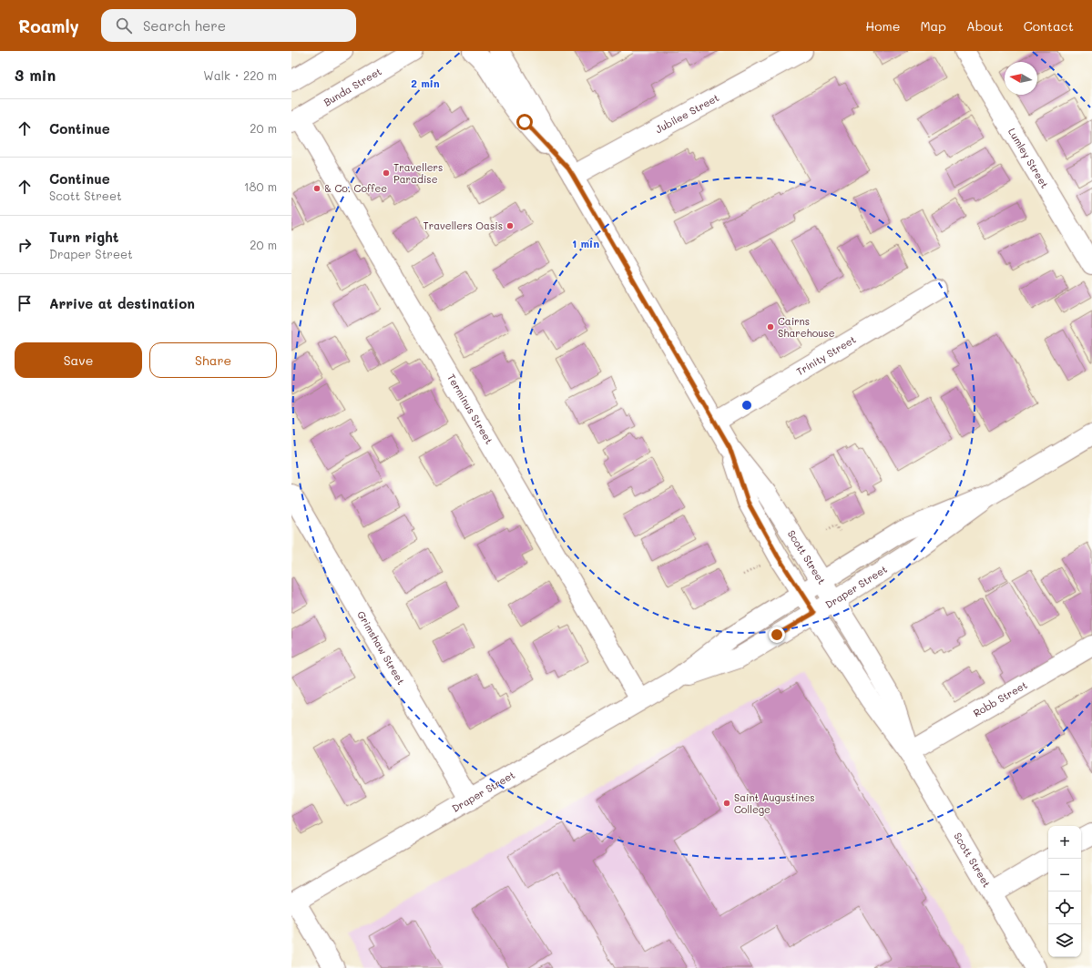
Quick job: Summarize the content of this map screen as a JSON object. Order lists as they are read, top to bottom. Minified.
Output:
{"streets":{"street":["Bunda Street","Jubilee Street","Lumley Street","Trinity Street","Terminus Street","Scott Street","Draper Street","Grimshaw Street","Robb Street"]},"crossings":[["Bunda Street","Terminus Street"],["Jubilee Street","Scott Street"],["Trinity Street","Scott Street"],["Terminus Street","Draper Street"],["Scott Street","Draper Street"],["Scott Street","Robb Street"],["Draper Street","Grimshaw Street"]],"places":["Travellers Paradise","& Co. Coffee","Travellers Oasis","Cairns Sharehouse","Saint Augustines College"],"north":"left","page":{"header":"Roamly","search":"Search here","nav":["Home","Map","About","Contact"],"heading":["3 min","Walk · 220 m"],"list":[["Continue","20 m"],["Continue","Scott Street","180 m"],["Turn right","Draper Street","20 m"],"Arrive at destination"],"buttons":["Save","Share"],"map_buttons":["+","−"]},"rings":["2 min","1 min"]}
